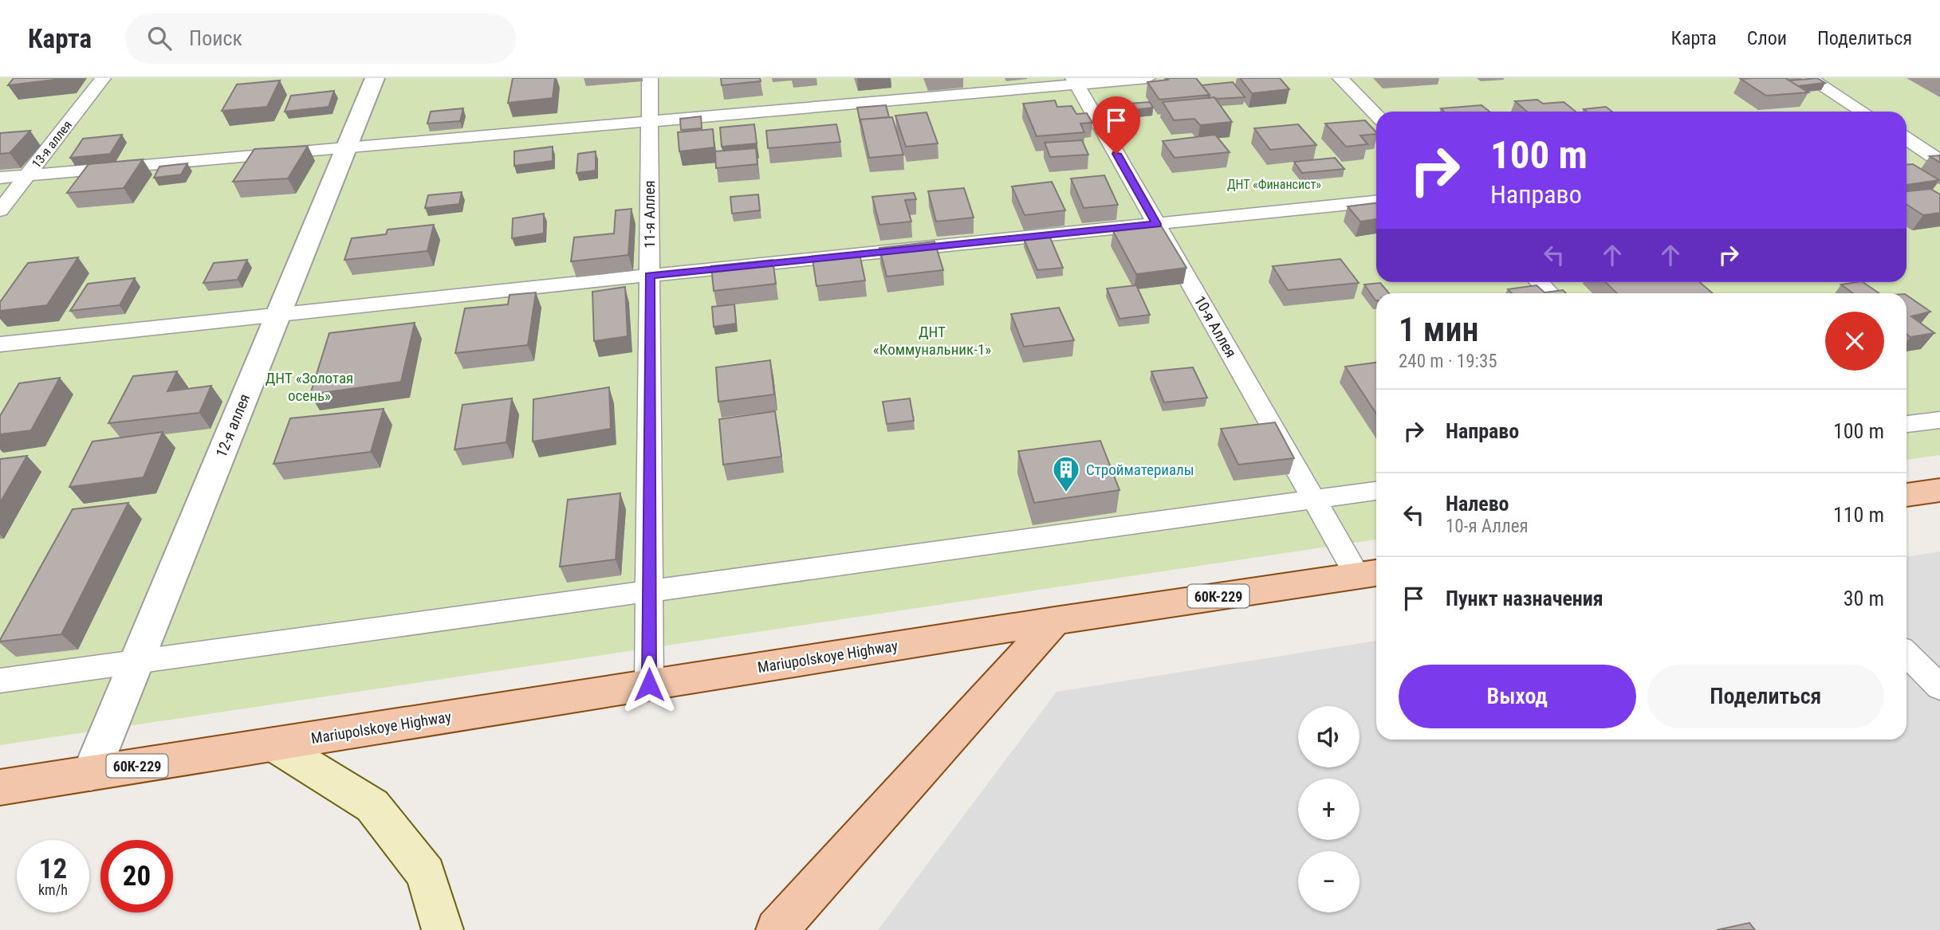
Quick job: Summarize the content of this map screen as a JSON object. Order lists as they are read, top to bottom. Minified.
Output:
{"streets":{"main road":["60К-229","Mariupolskoye Highway"],"street":["12-я аллея"],"lane":["13-я аллея","11-я Аллея","10-я Аллея"]},"crossings":[["11-я Аллея","Mariupolskoye Highway"],["10-я Аллея","Mariupolskoye Highway"],["12-я аллея","60К-229"],["60К-229","Mariupolskoye Highway"]],"parks":["ДНТ «Финансист»","ДНТ «Коммунальник-1»","ДНТ «Золотая осень»"],"places":{"building":["Стройматериалы"]},"page":{"header":"Карта","search":"Поиск","nav":["Карта","Слои","Поделиться"],"turn":["100 m","Направо"],"heading":["1 мин","240 m · 19:35"],"list":[{"name":"Направо","value":"100 m"},{"name":"Налево","note":"10-я Аллея","value":"110 m"},{"name":"Пункт назначения","value":"30 m"}],"buttons":["Выход","Поделиться"],"map_buttons":["+","−"],"speed":"12 km/h","limit":"20"}}
